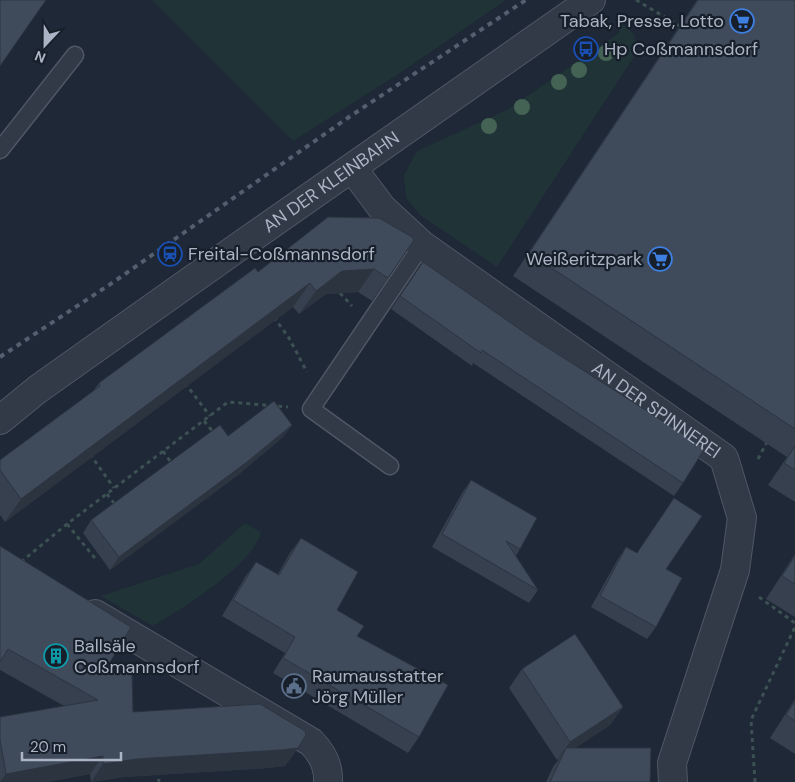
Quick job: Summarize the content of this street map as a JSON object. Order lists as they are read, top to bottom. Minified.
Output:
{"streets":{"street":["AN DER KLEINBAHN","AN DER SPINNEREI"]},"crossings":[["AN DER KLEINBAHN","AN DER SPINNEREI"]],"places":{"supermarket":["Tabak, Presse, Lotto","Weißeritzpark"],"bus stop":["Hp Coßmannsdorf"],"station":["Freital-Coßmannsdorf"],"building":["Ballsäle Coßmannsdorf"],"public building":["Raumausstatter Jörg Müller"]},"scale_bar":"20 m","north":"bottom"}
